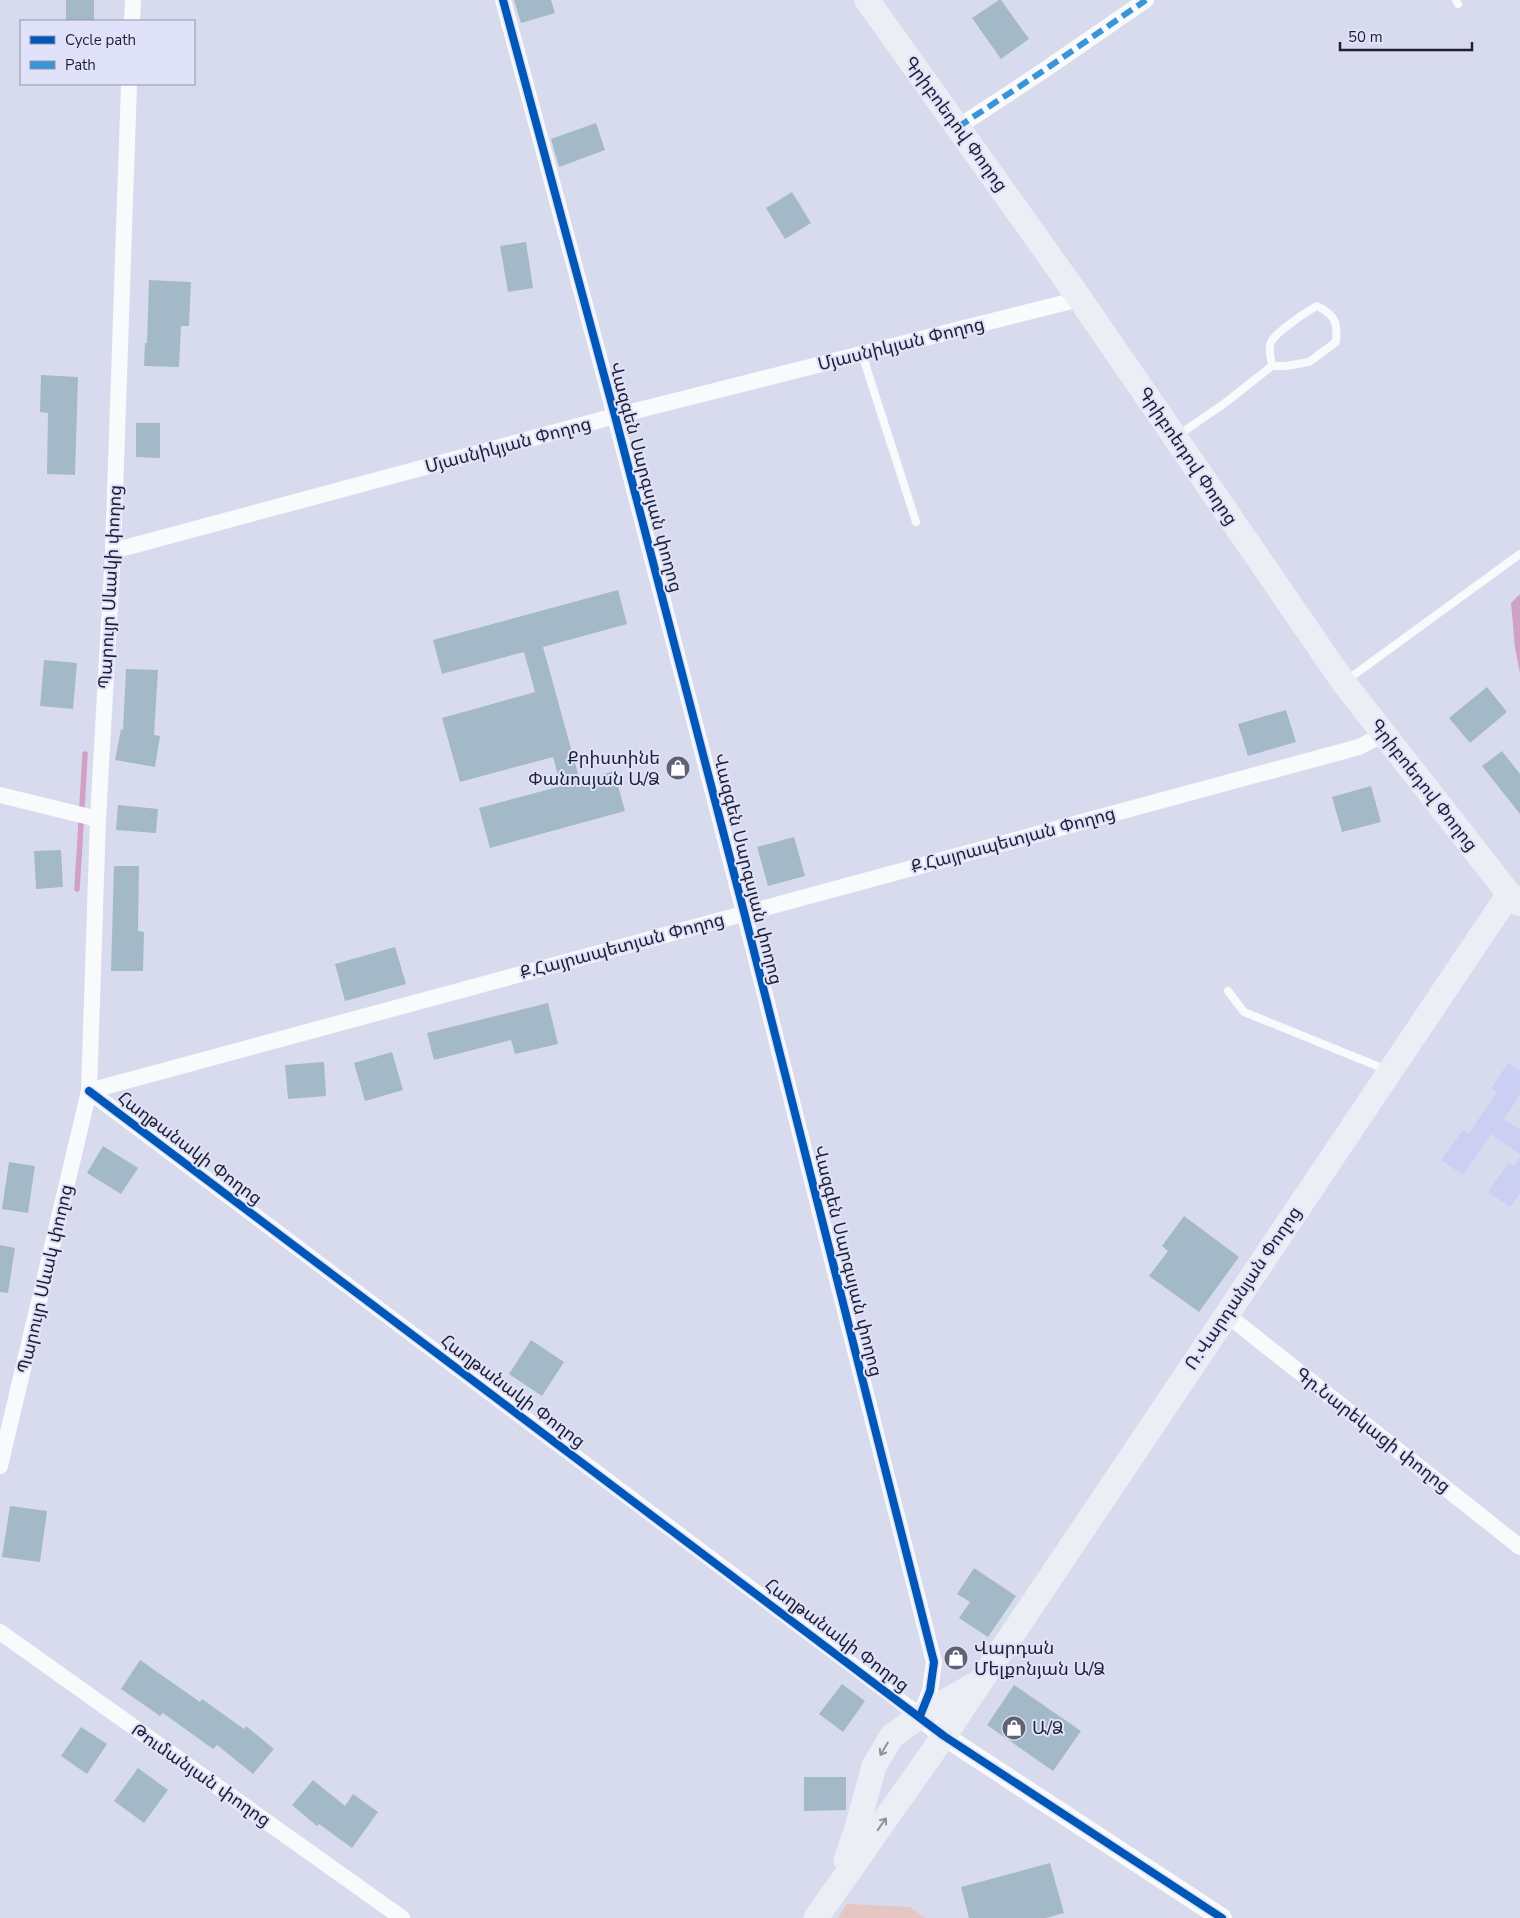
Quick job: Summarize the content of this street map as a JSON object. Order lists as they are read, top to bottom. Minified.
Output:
{"streets":{"main road":["Գրիբոեդով Փողոց","Ռ.Վարդանյան Փողոց"],"street":["Մյասնիկյան Փողոց","Վազգեն Սարգսյան փողոց","Պարույր Սևակի փողոց","Ք.Հայրապետյան Փողոց","Հաղթանակի Փողոց","Պարույր Սևակ փողոց","Գր.Նարեկացի փողոց","Թումանյան փողոց"]},"crossings":[["Գրիբոեդով Փողոց","Մյասնիկյան Փողոց"],["Գրիբոեդով Փողոց","Ք.Հայրապետյան Փողոց"],["Գրիբոեդով Փողոց","Ռ.Վարդանյան Փողոց"],["Մյասնիկյան Փողոց","Վազգեն Սարգսյան փողոց"],["Մյասնիկյան Փողոց","Պարույր Սևակի փողոց"],["Վազգեն Սարգսյան փողոց","Ք.Հայրապետյան Փողոց"],["Վազգեն Սարգսյան փողոց","Հաղթանակի Փողոց"],["Պարույր Սևակի փողոց","Ք.Հայրապետյան Փողոց"],["Պարույր Սևակի փողոց","Հաղթանակի Փողոց"],["Պարույր Սևակի փողոց","Պարույր Սևակ փողոց"],["Ք.Հայրապետյան Փողոց","Հաղթանակի Փողոց"],["Ք.Հայրապետյան Փողոց","Պարույր Սևակ փողոց"],["Հաղթանակի Փողոց","Պարույր Սևակ փողոց"],["Ռ.Վարդանյան Փողոց","Գր.Նարեկացի փողոց"]],"places":{"shop":["Քրիստինե Փանոսյան Ա/Ձ","Վարդան Մելքոնյան Ա/Ձ","Ա/Ձ"]},"legend":["Cycle path","Path"],"scale_bar":"50 m"}
